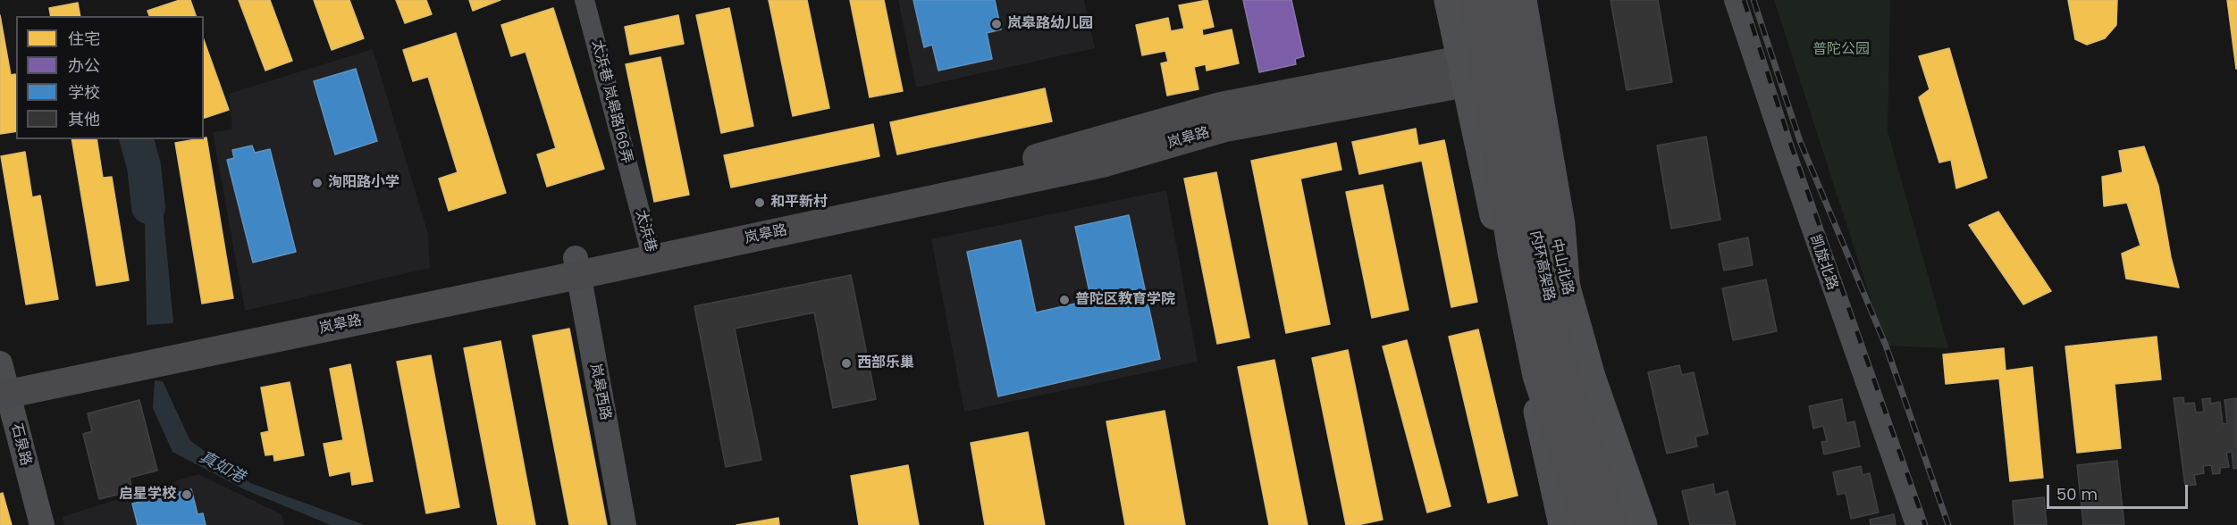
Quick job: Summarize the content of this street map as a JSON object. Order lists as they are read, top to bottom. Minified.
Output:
{"streets":{"highway":["内环高架路"],"main road":["岚皋路","中山北路"],"street":["太浜巷 岚皋路166弄","太浜巷","凯旋北路","岚皋西路","石泉路"]},"crossings":[["太浜巷 岚皋路166弄","太浜巷"],["岚皋路","太浜巷"],["岚皋路","中山北路"],["岚皋路","岚皋西路"],["岚皋路","石泉路"]],"water":["真如港"],"parks":["普陀公园"],"places":["岚皋路幼儿园","洵阳路小学","和平新村","普陀区教育学院","西部乐巢","启星学校"],"legend":["住宅","办公","学校","其他"],"scale_bar":"50 m"}
